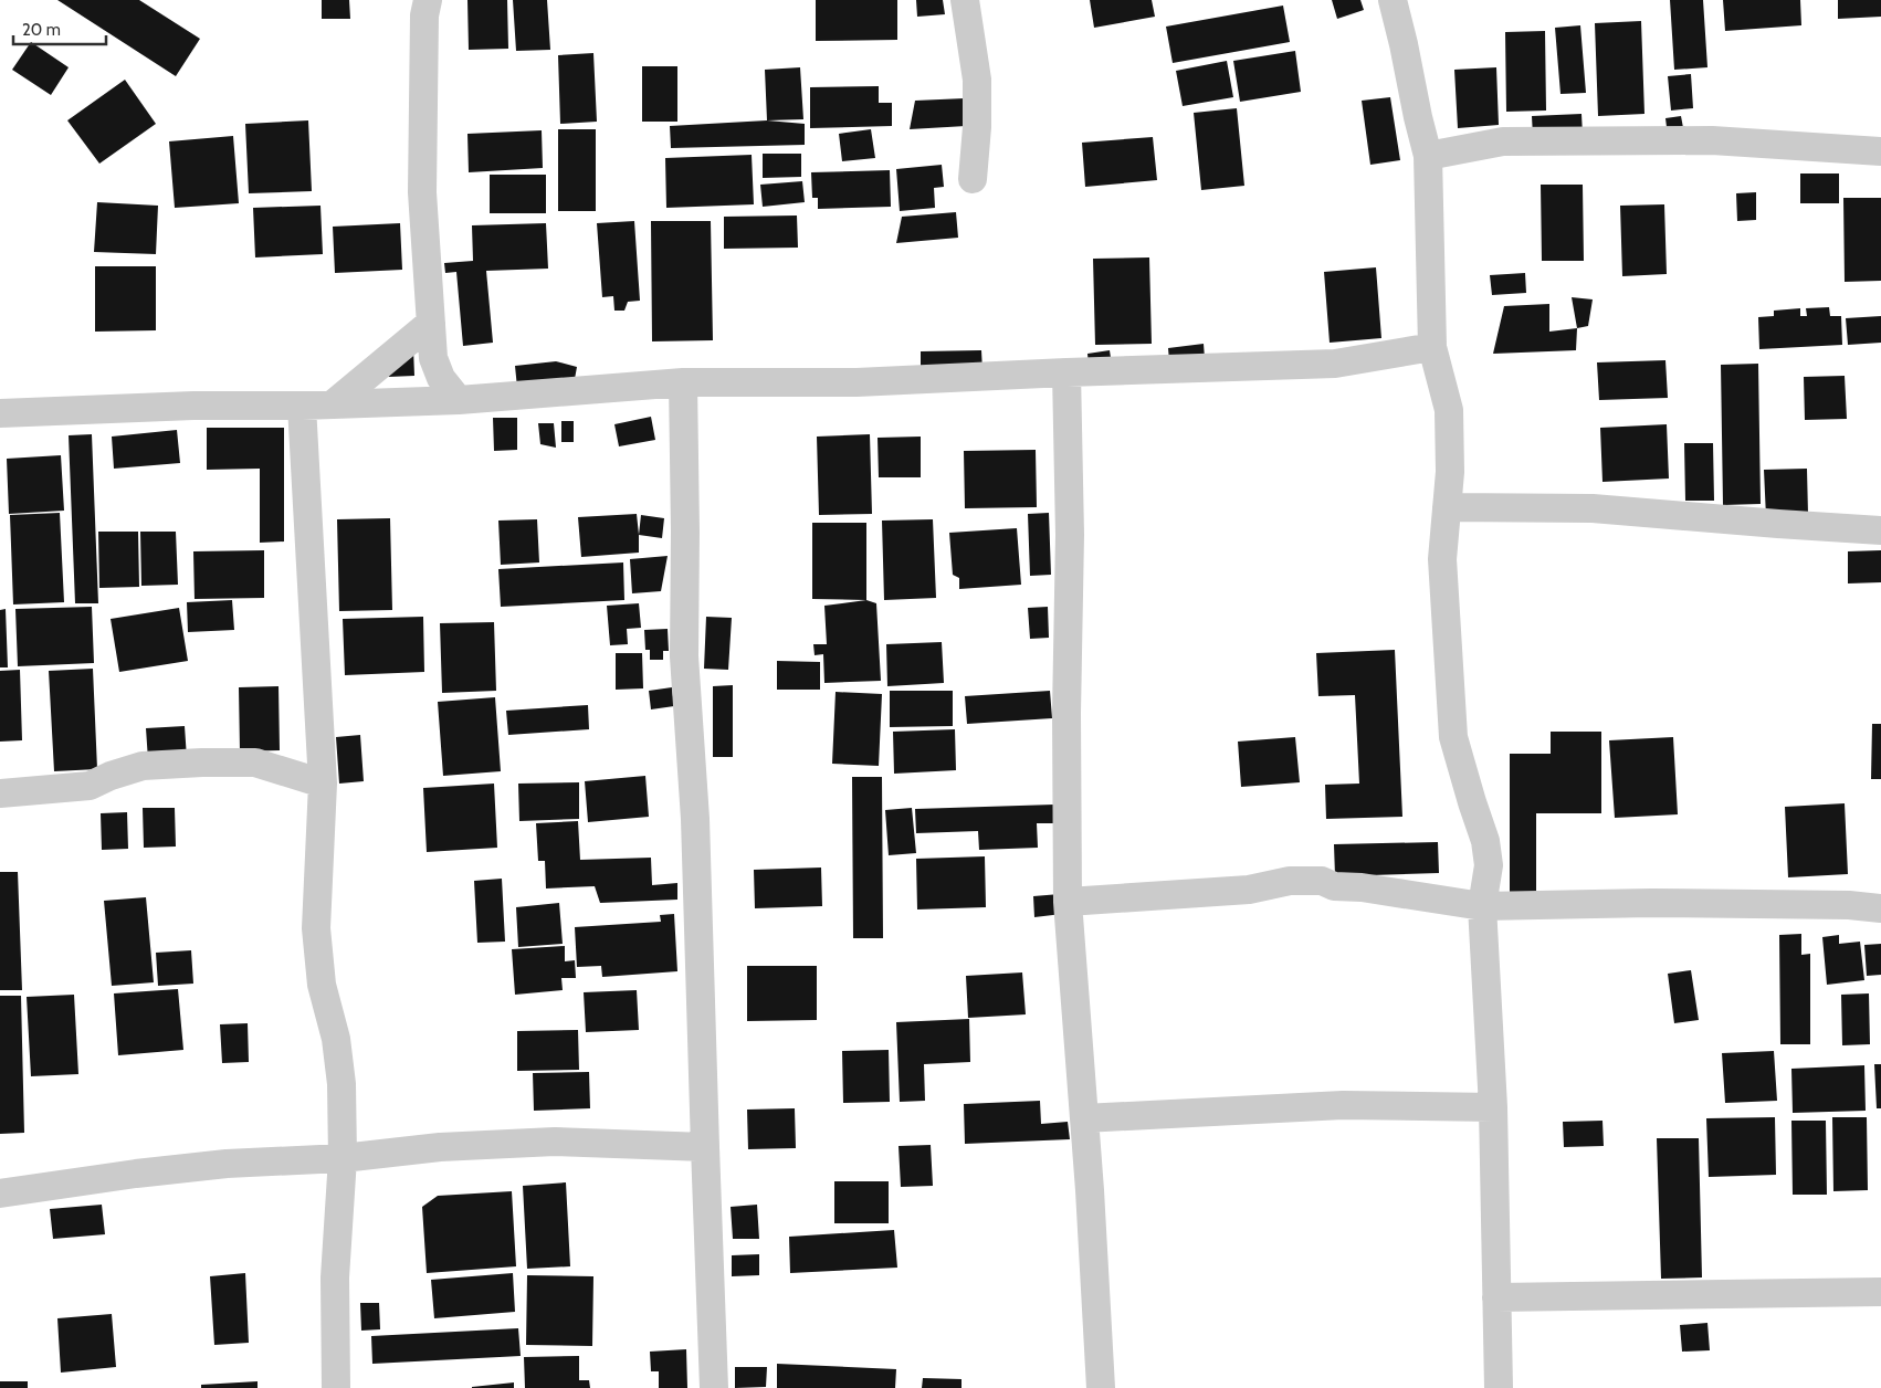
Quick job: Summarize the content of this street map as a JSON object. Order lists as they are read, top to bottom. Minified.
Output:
{"scale_bar":"20 m"}
